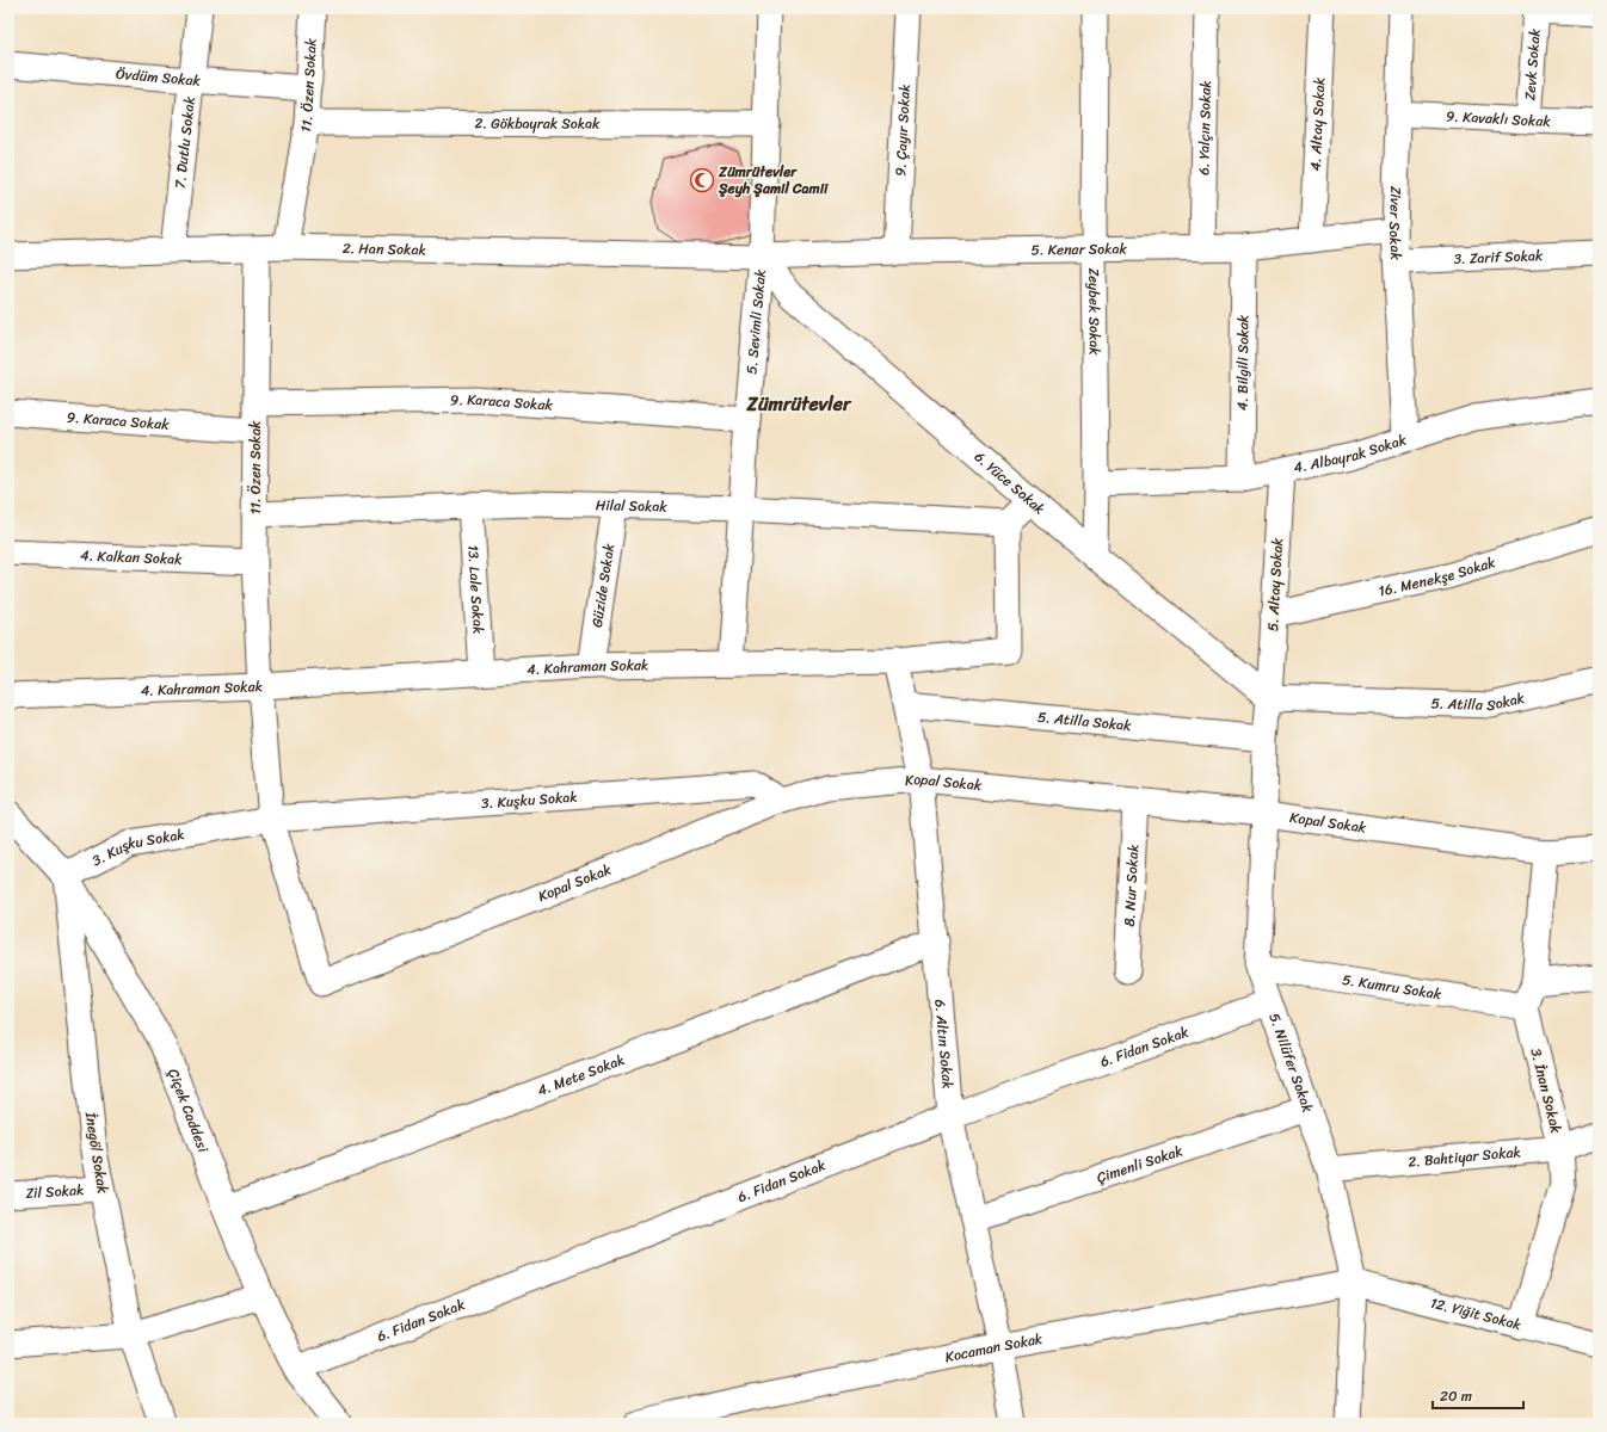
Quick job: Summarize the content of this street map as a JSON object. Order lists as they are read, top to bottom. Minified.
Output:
{"streets":{"main road":["Çiçek Caddesi"],"street":["Zevk Sokak","Övdüm Sokak","11. Özen Sokak","9. Kavaklı Sokak","2. Gökbayrak Sokak","4. Altay Sokak","6. Yalçın Sokak","9. Çayır Sokak","7. Dutlu Sokak","Ziver Sokak","2. Han Sokak","5. Kenar Sokak","3. Zarif Sokak","Zeybek Sokak","5. Sevimli Sokak","4. Bilgili Sokak","9. Karaca Sokak","4. Albayrak Sokak","6. Yüce Sokak","Hilal Sokak","4. Kalkan Sokak","16. Menekşe Sokak","5. Altay Sokak","Güzide Sokak","13. Lale Sokak","4. Kahraman Sokak","5. Atilla Sokak","Kopal Sokak","3. Kuşku Sokak","8. Nur Sokak","5. Kumru Sokak","6. Altın Sokak","6. Fidan Sokak","5. Nilüfer Sokak","4. Mete Sokak","3. İnan Sokak","İnegöl Sokak","2. Bahtiyar Sokak","Çimenli Sokak","Zil Sokak","12. Yiğit Sokak","Kocaman Sokak"]},"crossings":[["Zevk Sokak","9. Kavaklı Sokak"],["Övdüm Sokak","11. Özen Sokak"],["Övdüm Sokak","7. Dutlu Sokak"],["11. Özen Sokak","2. Gökbayrak Sokak"],["11. Özen Sokak","2. Han Sokak"],["11. Özen Sokak","9. Karaca Sokak"],["11. Özen Sokak","Hilal Sokak"],["11. Özen Sokak","4. Kalkan Sokak"],["11. Özen Sokak","4. Kahraman Sokak"],["9. Kavaklı Sokak","Ziver Sokak"],["2. Gökbayrak Sokak","5. Sevimli Sokak"],["4. Altay Sokak","5. Kenar Sokak"],["6. Yalçın Sokak","5. Kenar Sokak"],["9. Çayır Sokak","5. Kenar Sokak"],["7. Dutlu Sokak","2. Han Sokak"],["Ziver Sokak","5. Kenar Sokak"],["Ziver Sokak","3. Zarif Sokak"],["Ziver Sokak","4. Albayrak Sokak"],["2. Han Sokak","5. Kenar Sokak"],["2. Han Sokak","5. Sevimli Sokak"],["2. Han Sokak","6. Yüce Sokak"],["5. Kenar Sokak","Zeybek Sokak"],["5. Kenar Sokak","5. Sevimli Sokak"],["5. Kenar Sokak","4. Bilgili Sokak"],["5. Kenar Sokak","6. Yüce Sokak"],["Zeybek Sokak","4. Albayrak Sokak"],["Zeybek Sokak","6. Yüce Sokak"],["5. Sevimli Sokak","9. Karaca Sokak"],["5. Sevimli Sokak","6. Yüce Sokak"],["5. Sevimli Sokak","Hilal Sokak"],["5. Sevimli Sokak","4. Kahraman Sokak"],["4. Bilgili Sokak","4. Albayrak Sokak"],["4. Albayrak Sokak","5. Altay Sokak"],["6. Yüce Sokak","5. Altay Sokak"],["6. Yüce Sokak","5. Atilla Sokak"],["6. Yüce Sokak","5. Nilüfer Sokak"],["Hilal Sokak","Güzide Sokak"],["Hilal Sokak","13. Lale Sokak"],["Hilal Sokak","4. Kahraman Sokak"],["16. Menekşe Sokak","5. Altay Sokak"],["5. Altay Sokak","5. Atilla Sokak"],["5. Altay Sokak","5. Nilüfer Sokak"],["Güzide Sokak","4. Kahraman Sokak"],["13. Lale Sokak","4. Kahraman Sokak"],["4. Kahraman Sokak","6. Altın Sokak"],["5. Atilla Sokak","6. Altın Sokak"],["5. Atilla Sokak","5. Nilüfer Sokak"],["Kopal Sokak","3. Kuşku Sokak"],["Kopal Sokak","8. Nur Sokak"],["Kopal Sokak","6. Altın Sokak"],["Kopal Sokak","5. Nilüfer Sokak"],["3. Kuşku Sokak","Çiçek Caddesi"],["3. Kuşku Sokak","İnegöl Sokak"],["5. Kumru Sokak","5. Nilüfer Sokak"],["5. Kumru Sokak","3. İnan Sokak"],["6. Altın Sokak","6. Fidan Sokak"],["6. Altın Sokak","4. Mete Sokak"],["6. Altın Sokak","Çimenli Sokak"],["6. Altın Sokak","Kocaman Sokak"],["6. Fidan Sokak","5. Nilüfer Sokak"],["6. Fidan Sokak","Çiçek Caddesi"],["5. Nilüfer Sokak","2. Bahtiyar Sokak"],["5. Nilüfer Sokak","Çimenli Sokak"],["5. Nilüfer Sokak","12. Yiğit Sokak"],["5. Nilüfer Sokak","Kocaman Sokak"],["4. Mete Sokak","Çiçek Caddesi"],["3. İnan Sokak","2. Bahtiyar Sokak"],["3. İnan Sokak","12. Yiğit Sokak"],["Çiçek Caddesi","İnegöl Sokak"],["İnegöl Sokak","Zil Sokak"],["12. Yiğit Sokak","Kocaman Sokak"]],"districts":["Zümrütevler"],"places":{"mosque":["Zümrütevler Şeyh Şamil Camii"]},"scale_bar":"20 m"}
